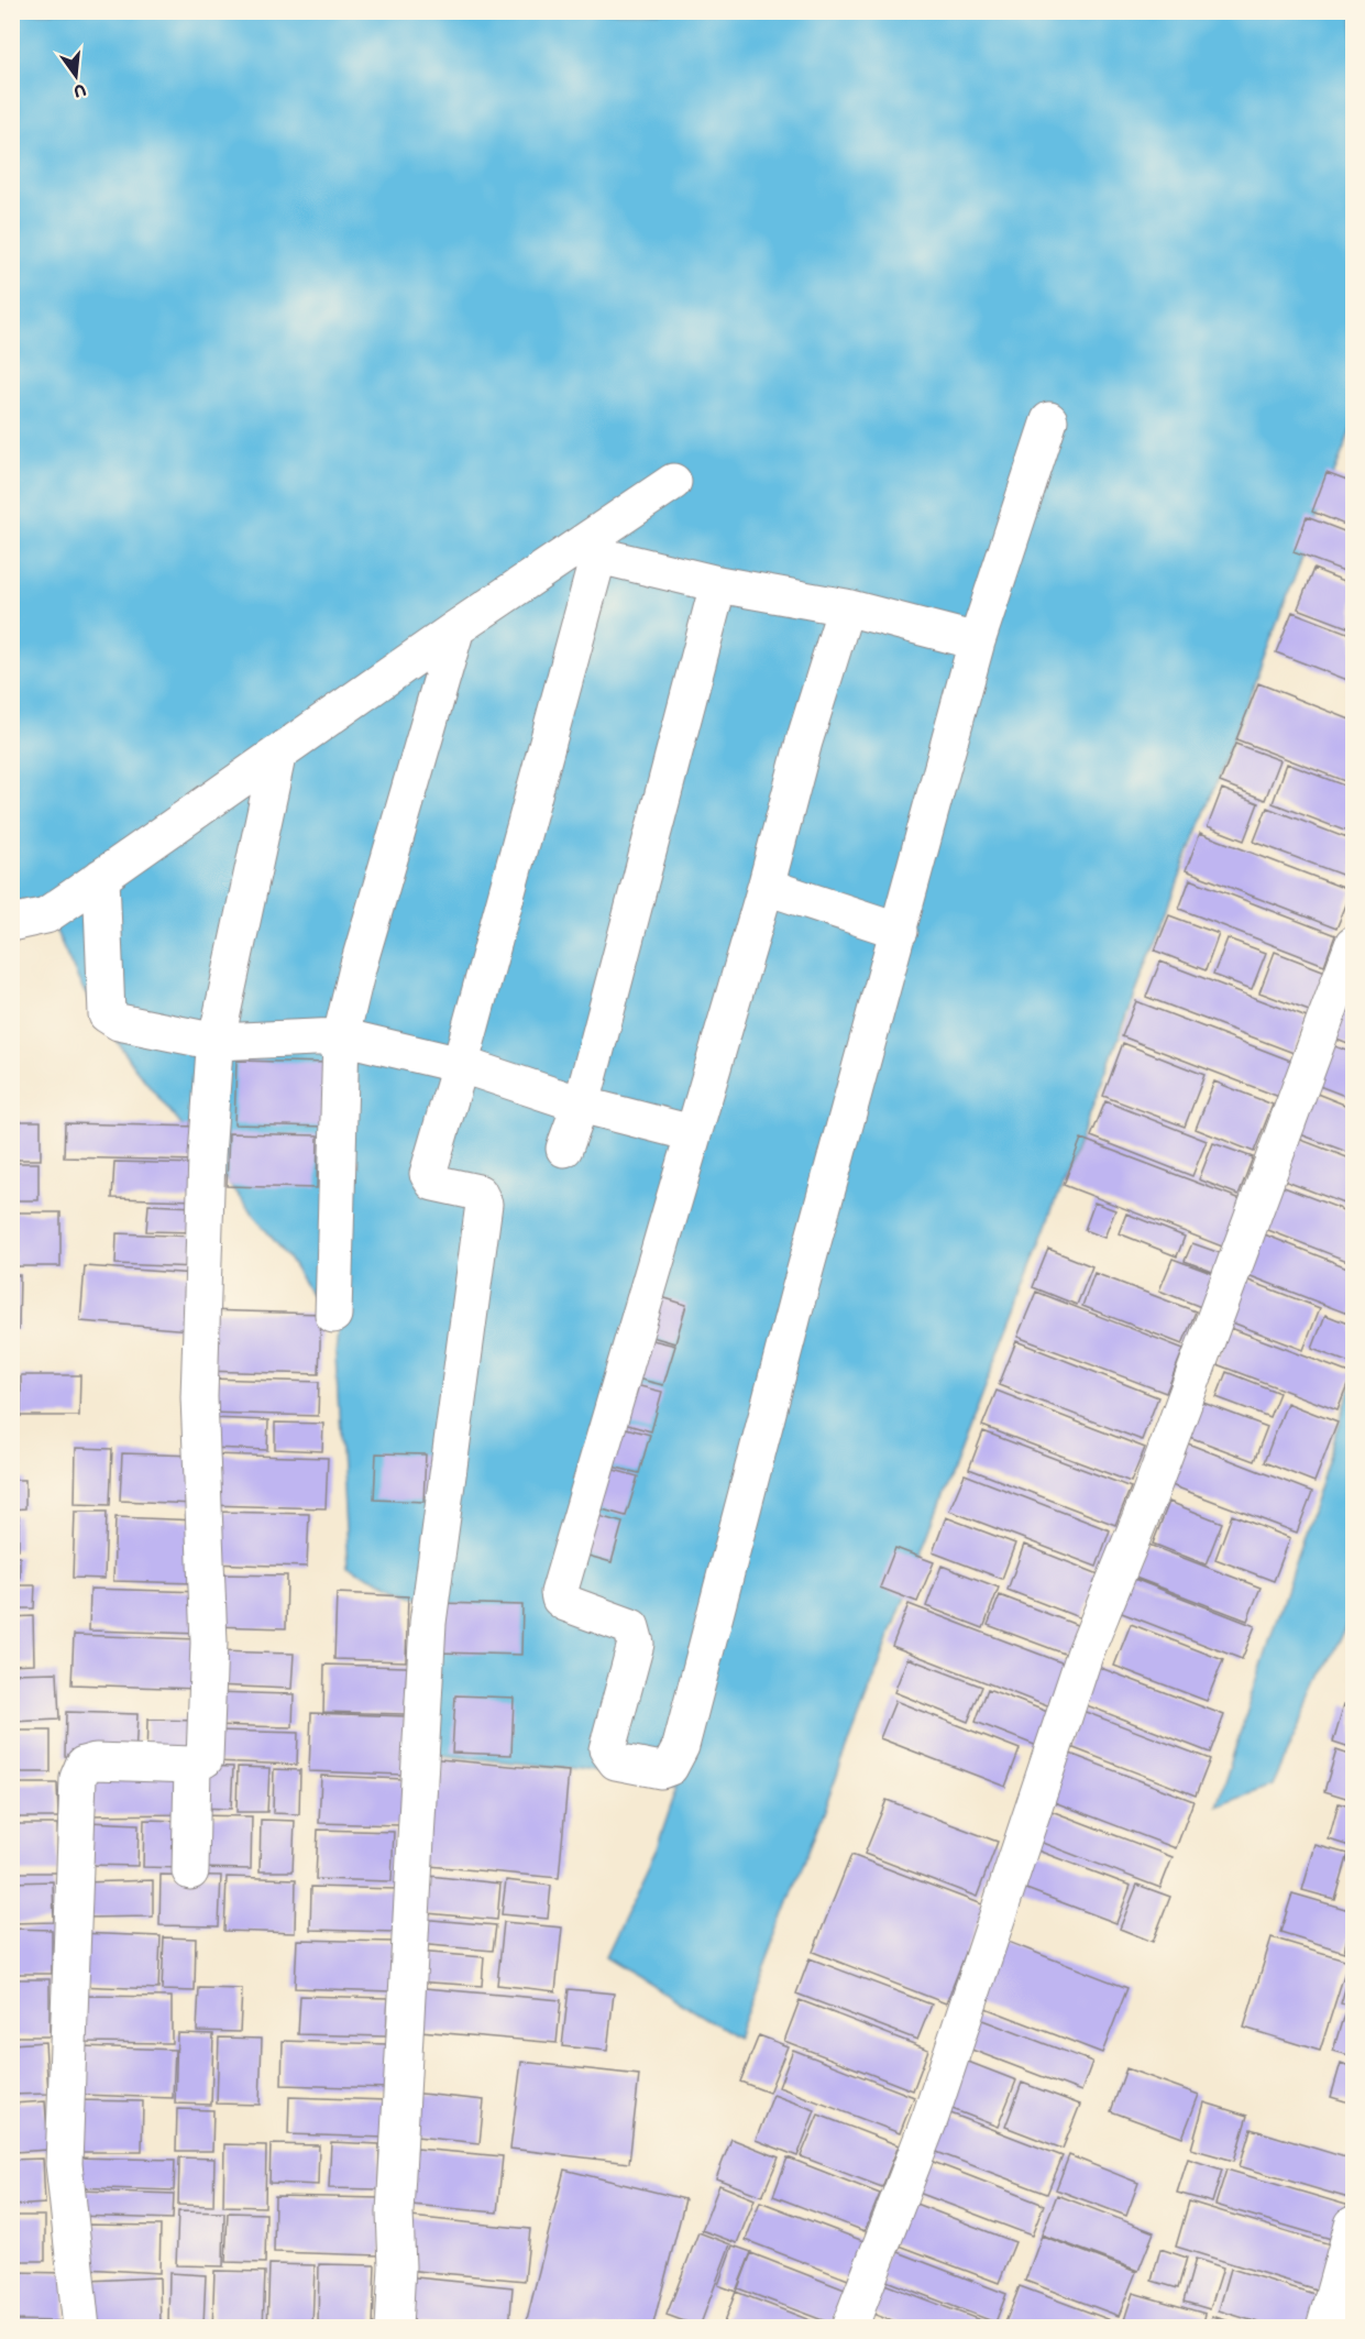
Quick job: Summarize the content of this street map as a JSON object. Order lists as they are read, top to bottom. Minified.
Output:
{"north":"bottom"}
